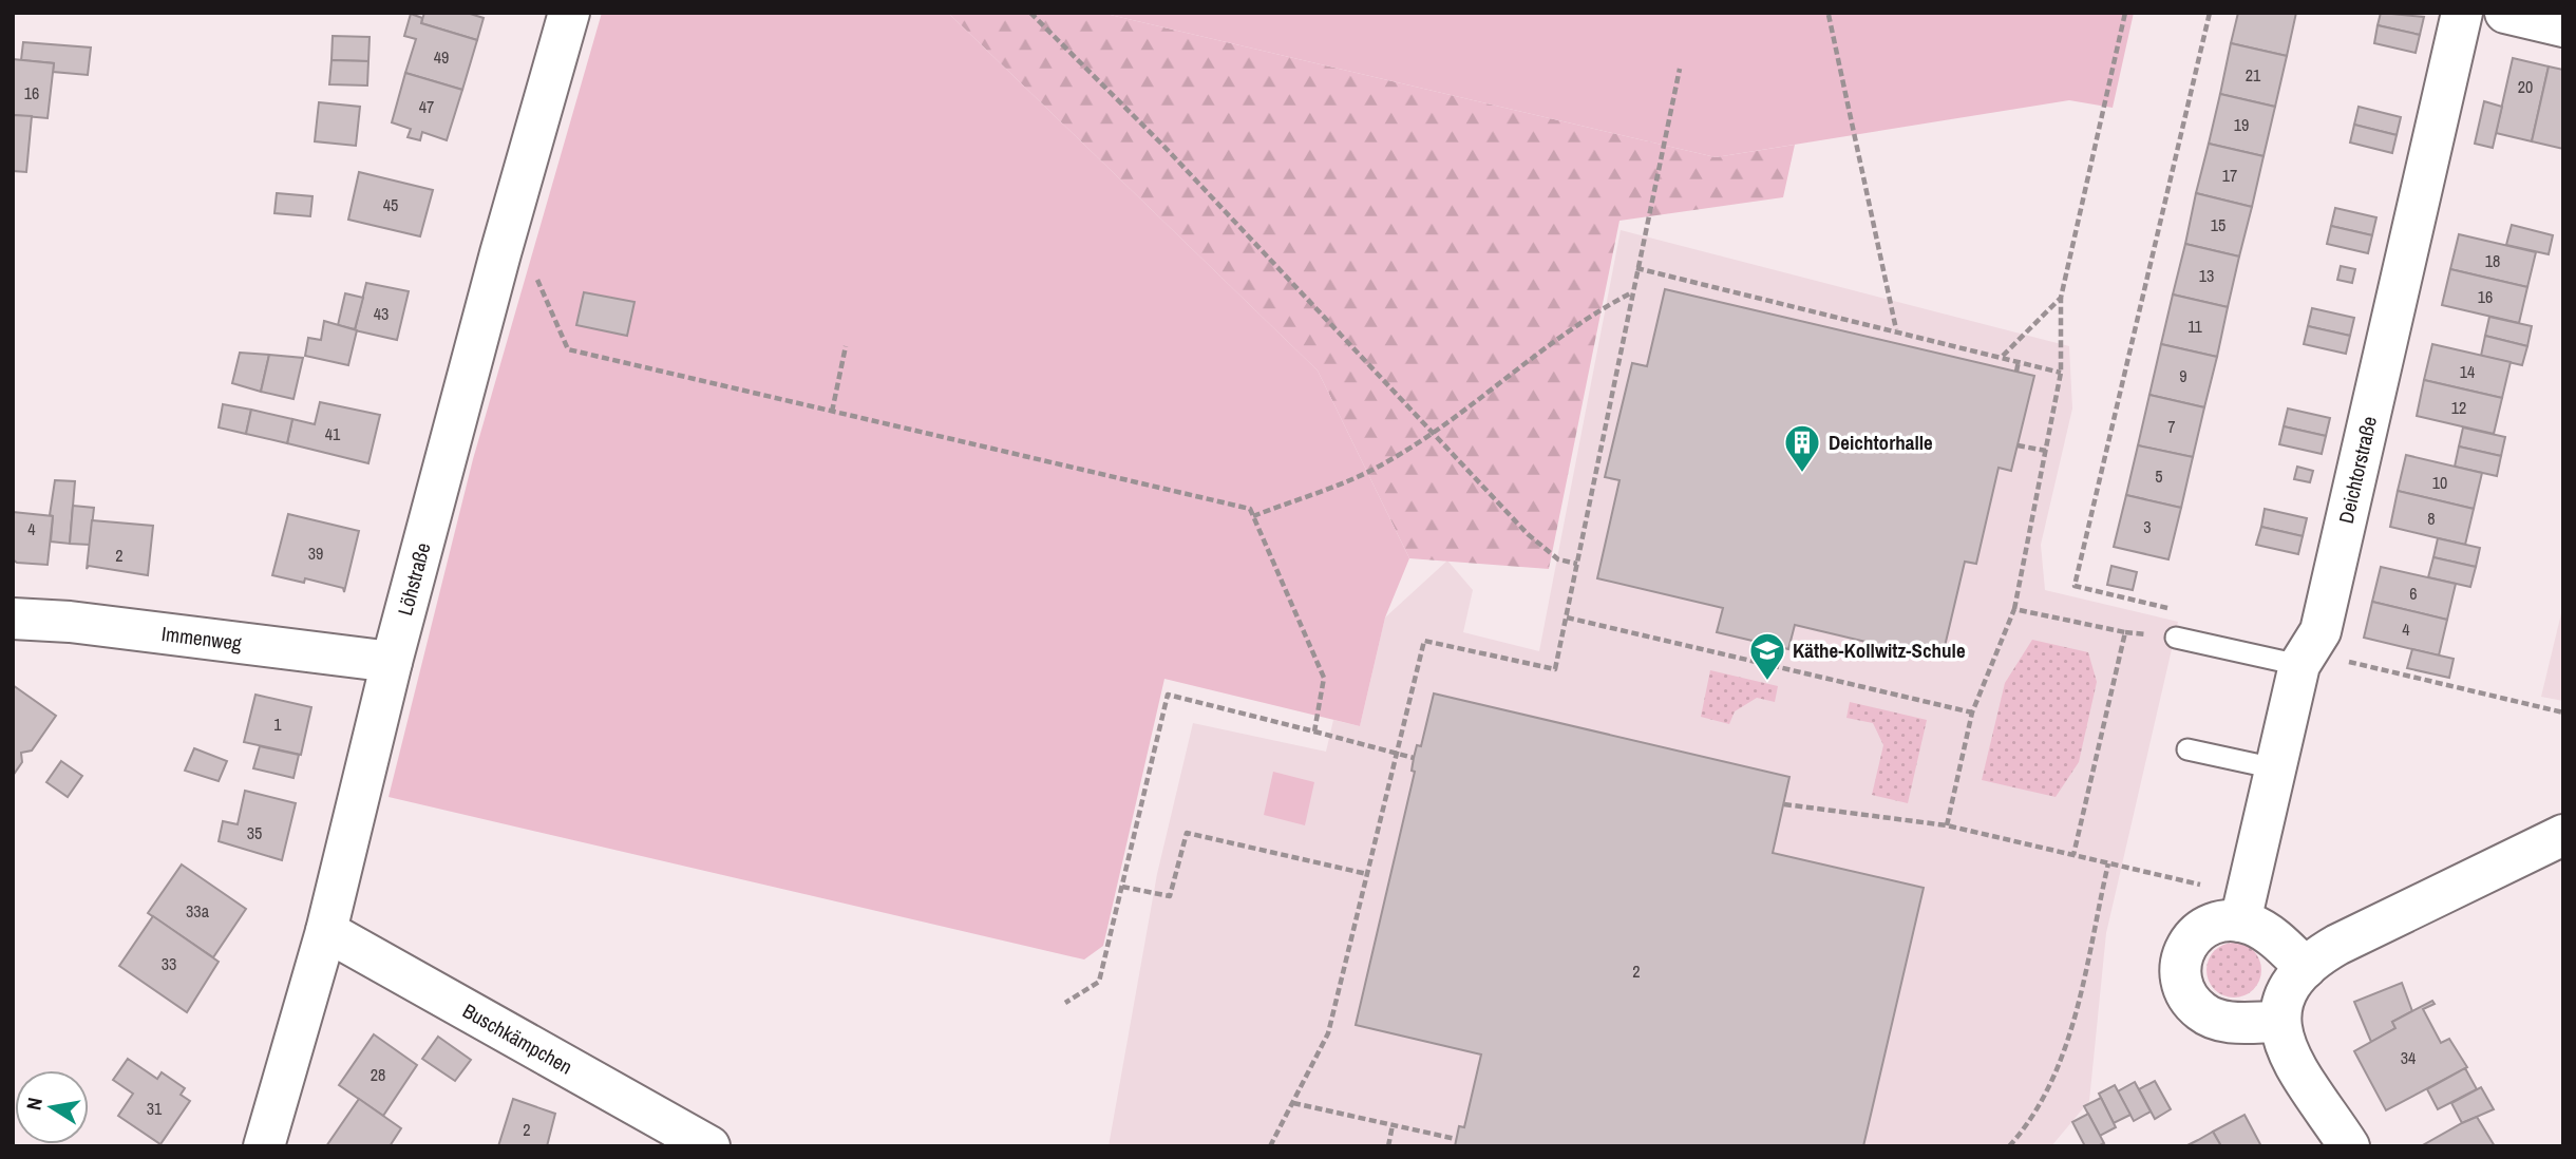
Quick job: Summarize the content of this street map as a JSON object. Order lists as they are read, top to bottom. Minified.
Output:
{"streets":{"street":["Deichtorstraße","Löhstraße","Immenweg","Buschkämpchen"]},"crossings":[["Löhstraße","Immenweg"],["Löhstraße","Buschkämpchen"]],"places":{"building":["Deichtorhalle"],"school or university":["Käthe-Kollwitz-Schule"]},"house_numbers":["49","21","20","16","47","19","17","45","15","18","13","16","43","11","14","9","12","7","41","5","10","8","3","4","39","2","6","4","1","35","33a","33","2","34","28","31","2"],"north":"left"}
